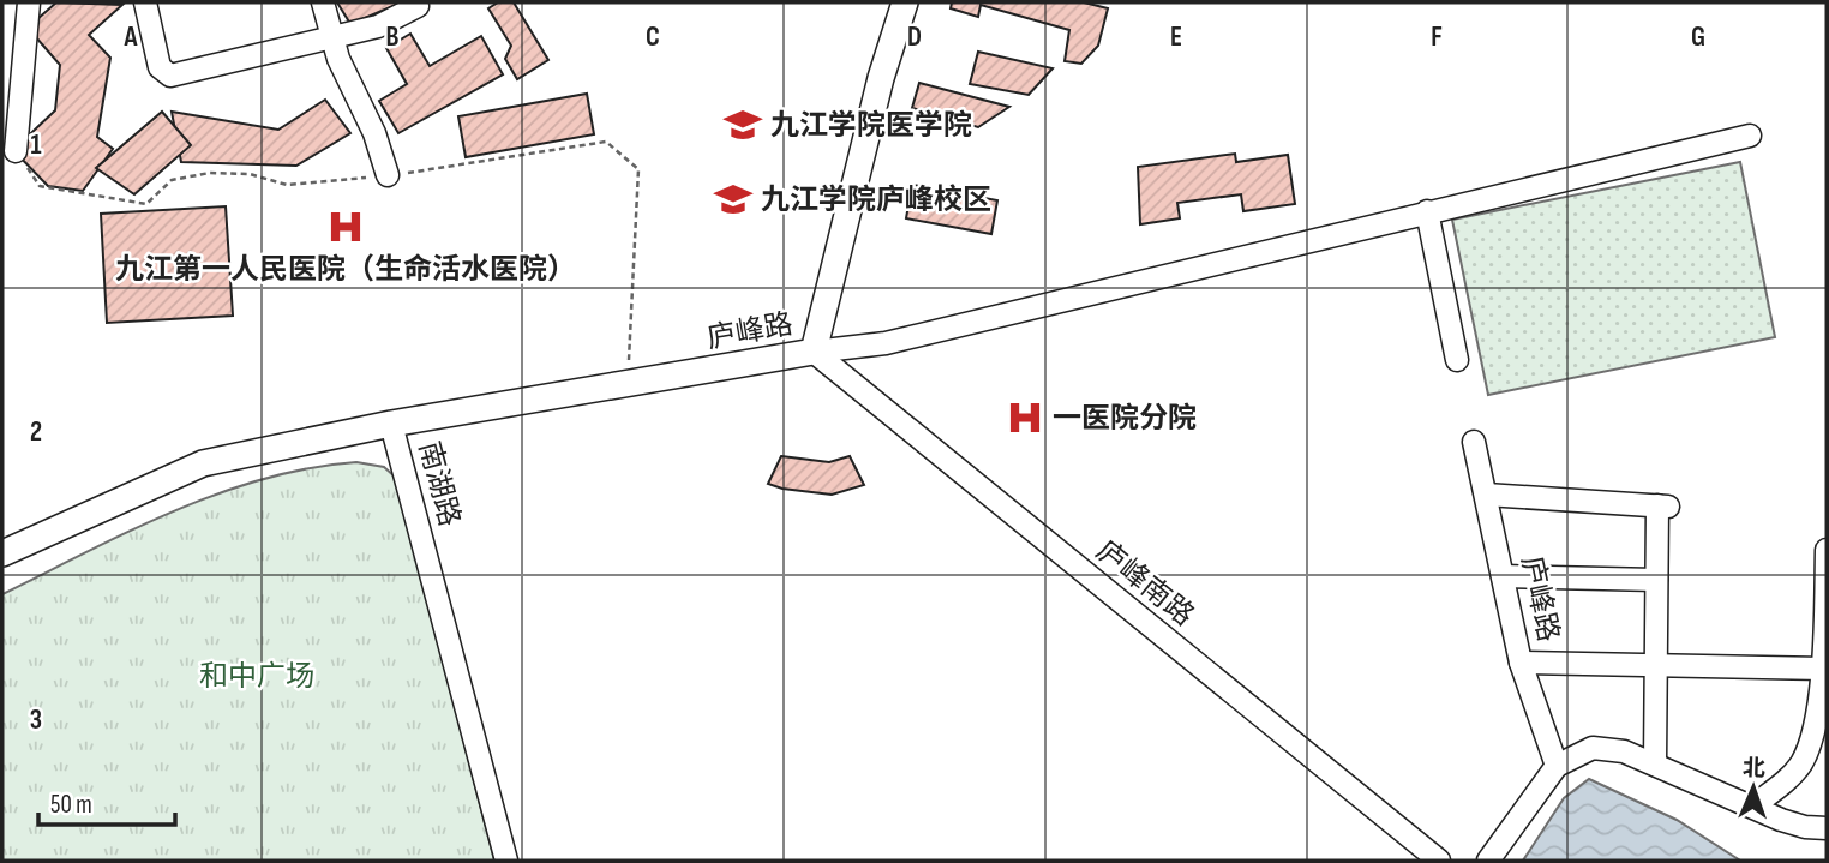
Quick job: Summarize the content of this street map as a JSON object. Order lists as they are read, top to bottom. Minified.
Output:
{"streets":{"main road":["庐峰路","南湖路"],"street":["庐峰南路"]},"crossings":[["庐峰路","南湖路"],["庐峰路","庐峰南路"]],"parks":["和中广场"],"places":{"school or university":["九江学院医学院","九江学院庐峰校区"],"hospital":["九江第一人民医院（生命活水医院）","一医院分院"]},"scale_bar":"50 m","north":"top","grid":{"columns":["A","B","C","D","E","F","G"],"rows":["1","2","3"]}}
